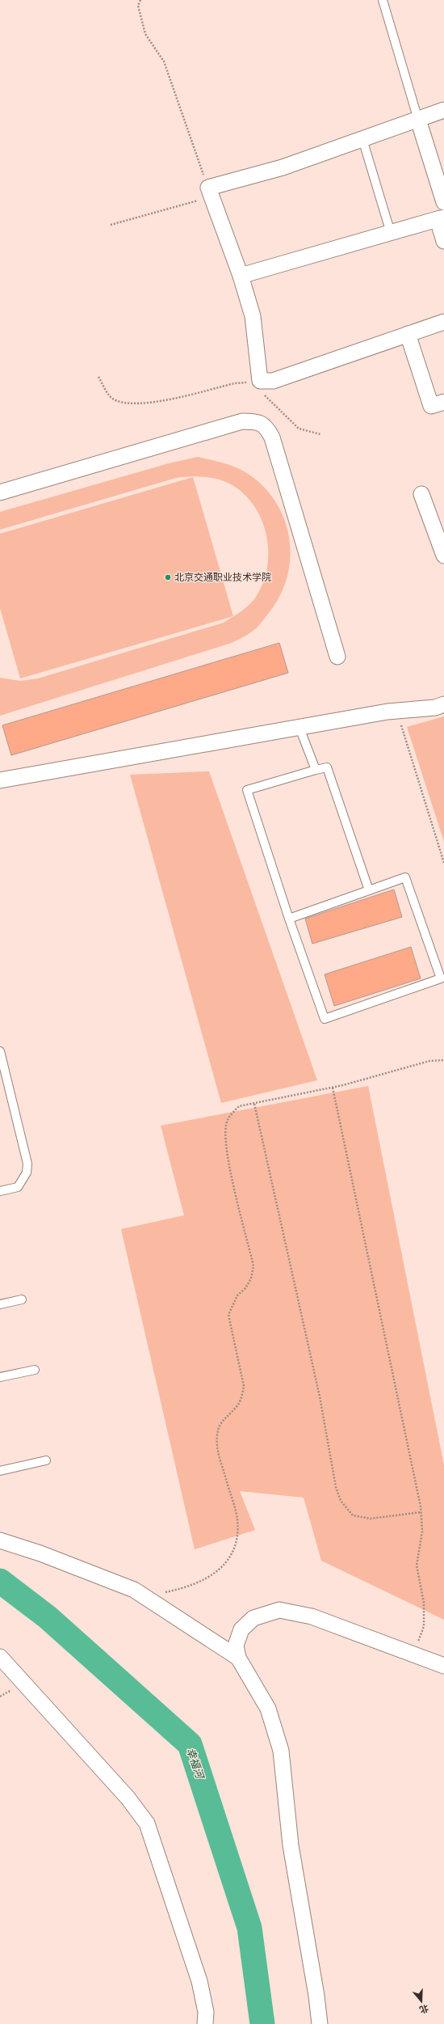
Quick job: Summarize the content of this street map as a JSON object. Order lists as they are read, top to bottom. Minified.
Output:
{"water":["幸福河"],"places":["北京交通职业技术学院"],"north":"bottom"}
